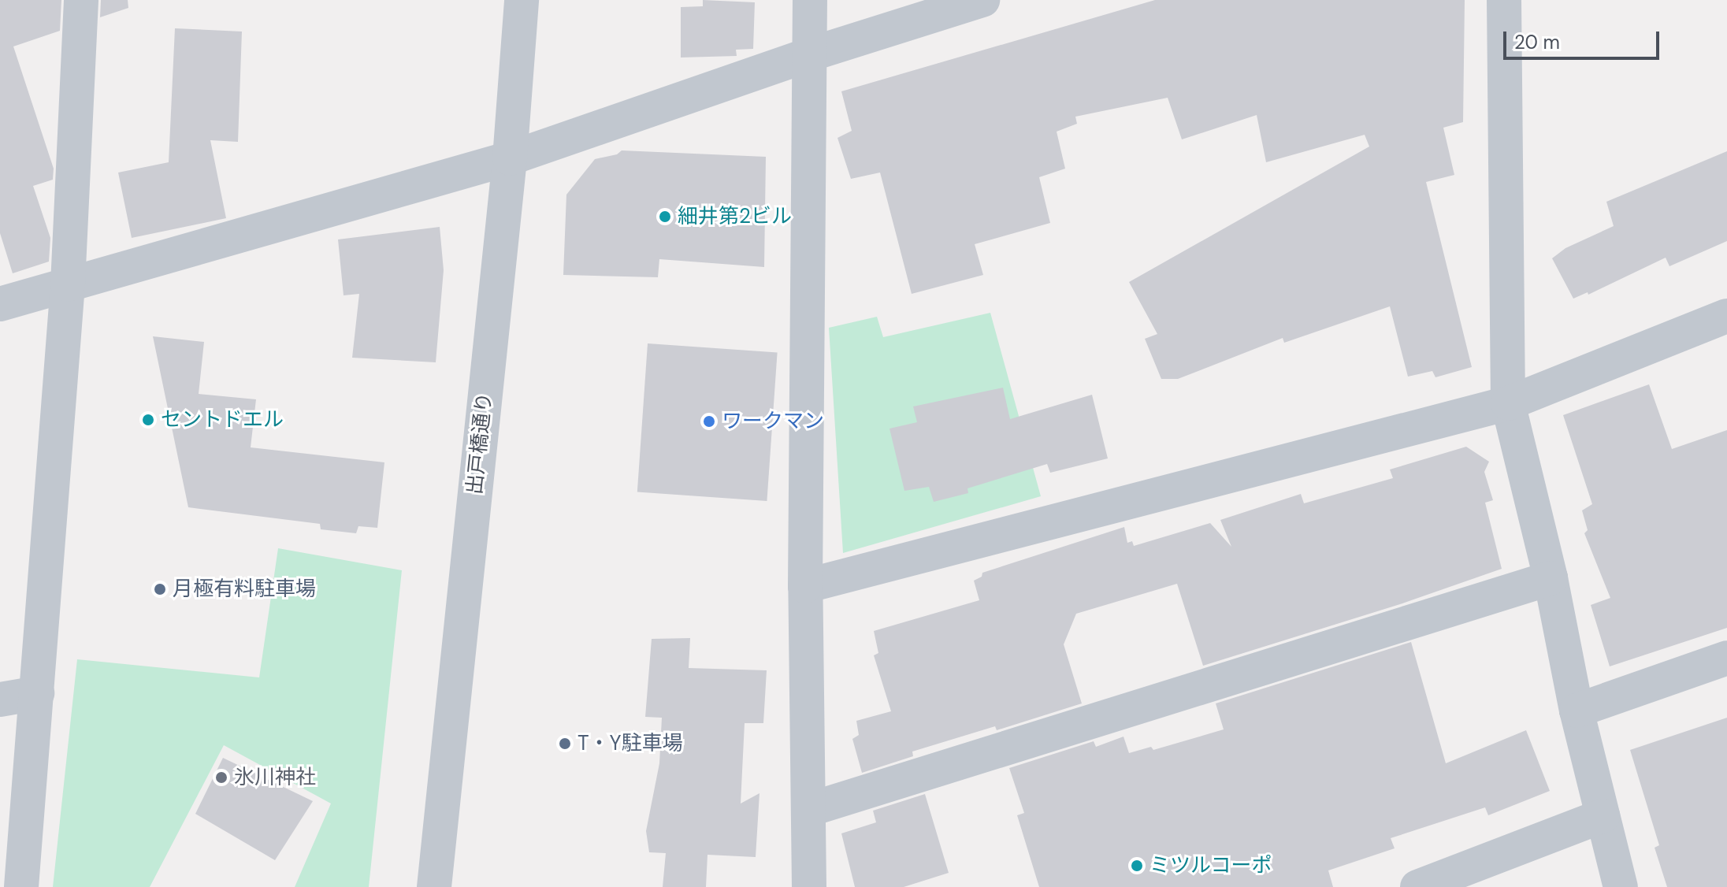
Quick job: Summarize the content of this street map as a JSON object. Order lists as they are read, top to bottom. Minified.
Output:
{"streets":{"street":["出戸橋通り"]},"places":["細井第2ビル","セントドエル","ワークマン","月極有料駐車場","T・Y駐車場","氷川神社","ミツルコーポ"],"scale_bar":"20 m"}
